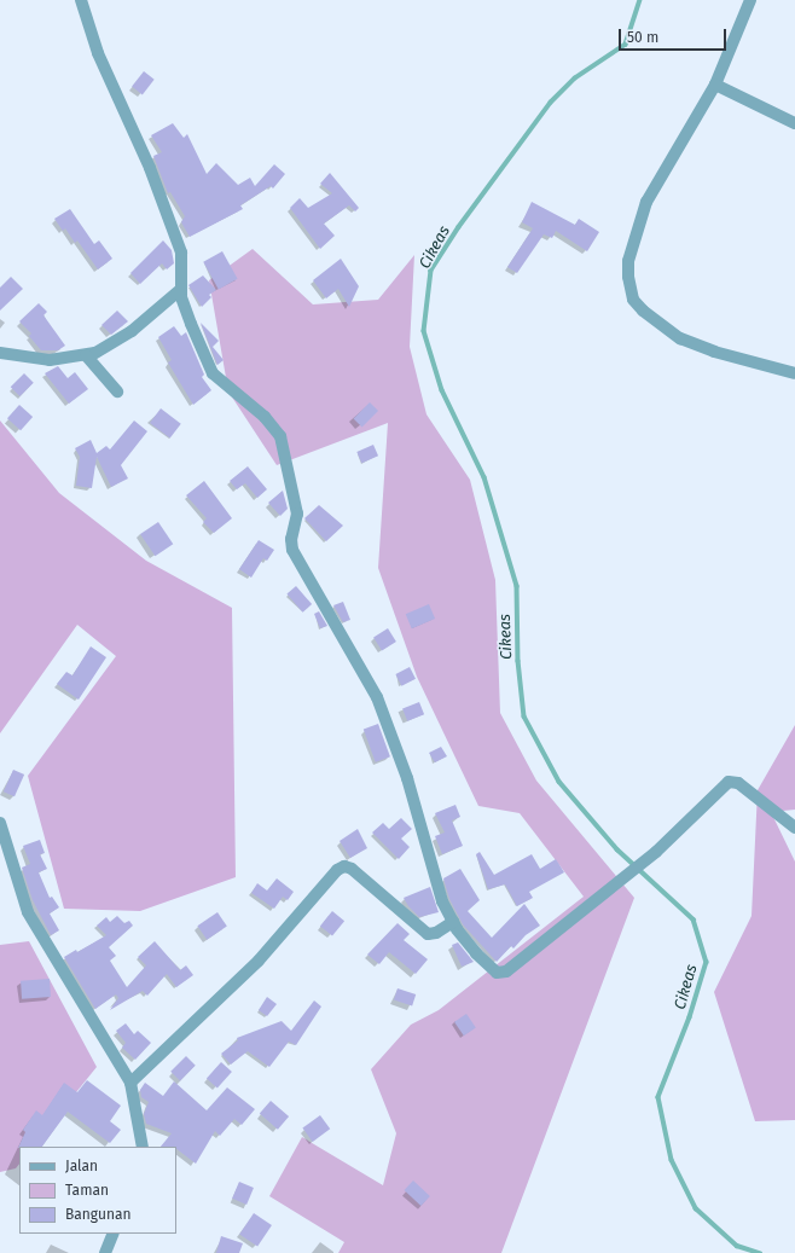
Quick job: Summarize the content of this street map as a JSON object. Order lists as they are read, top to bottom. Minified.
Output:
{"water":["Cikeas"],"legend":["Jalan","Taman","Bangunan"],"scale_bar":"50 m"}
